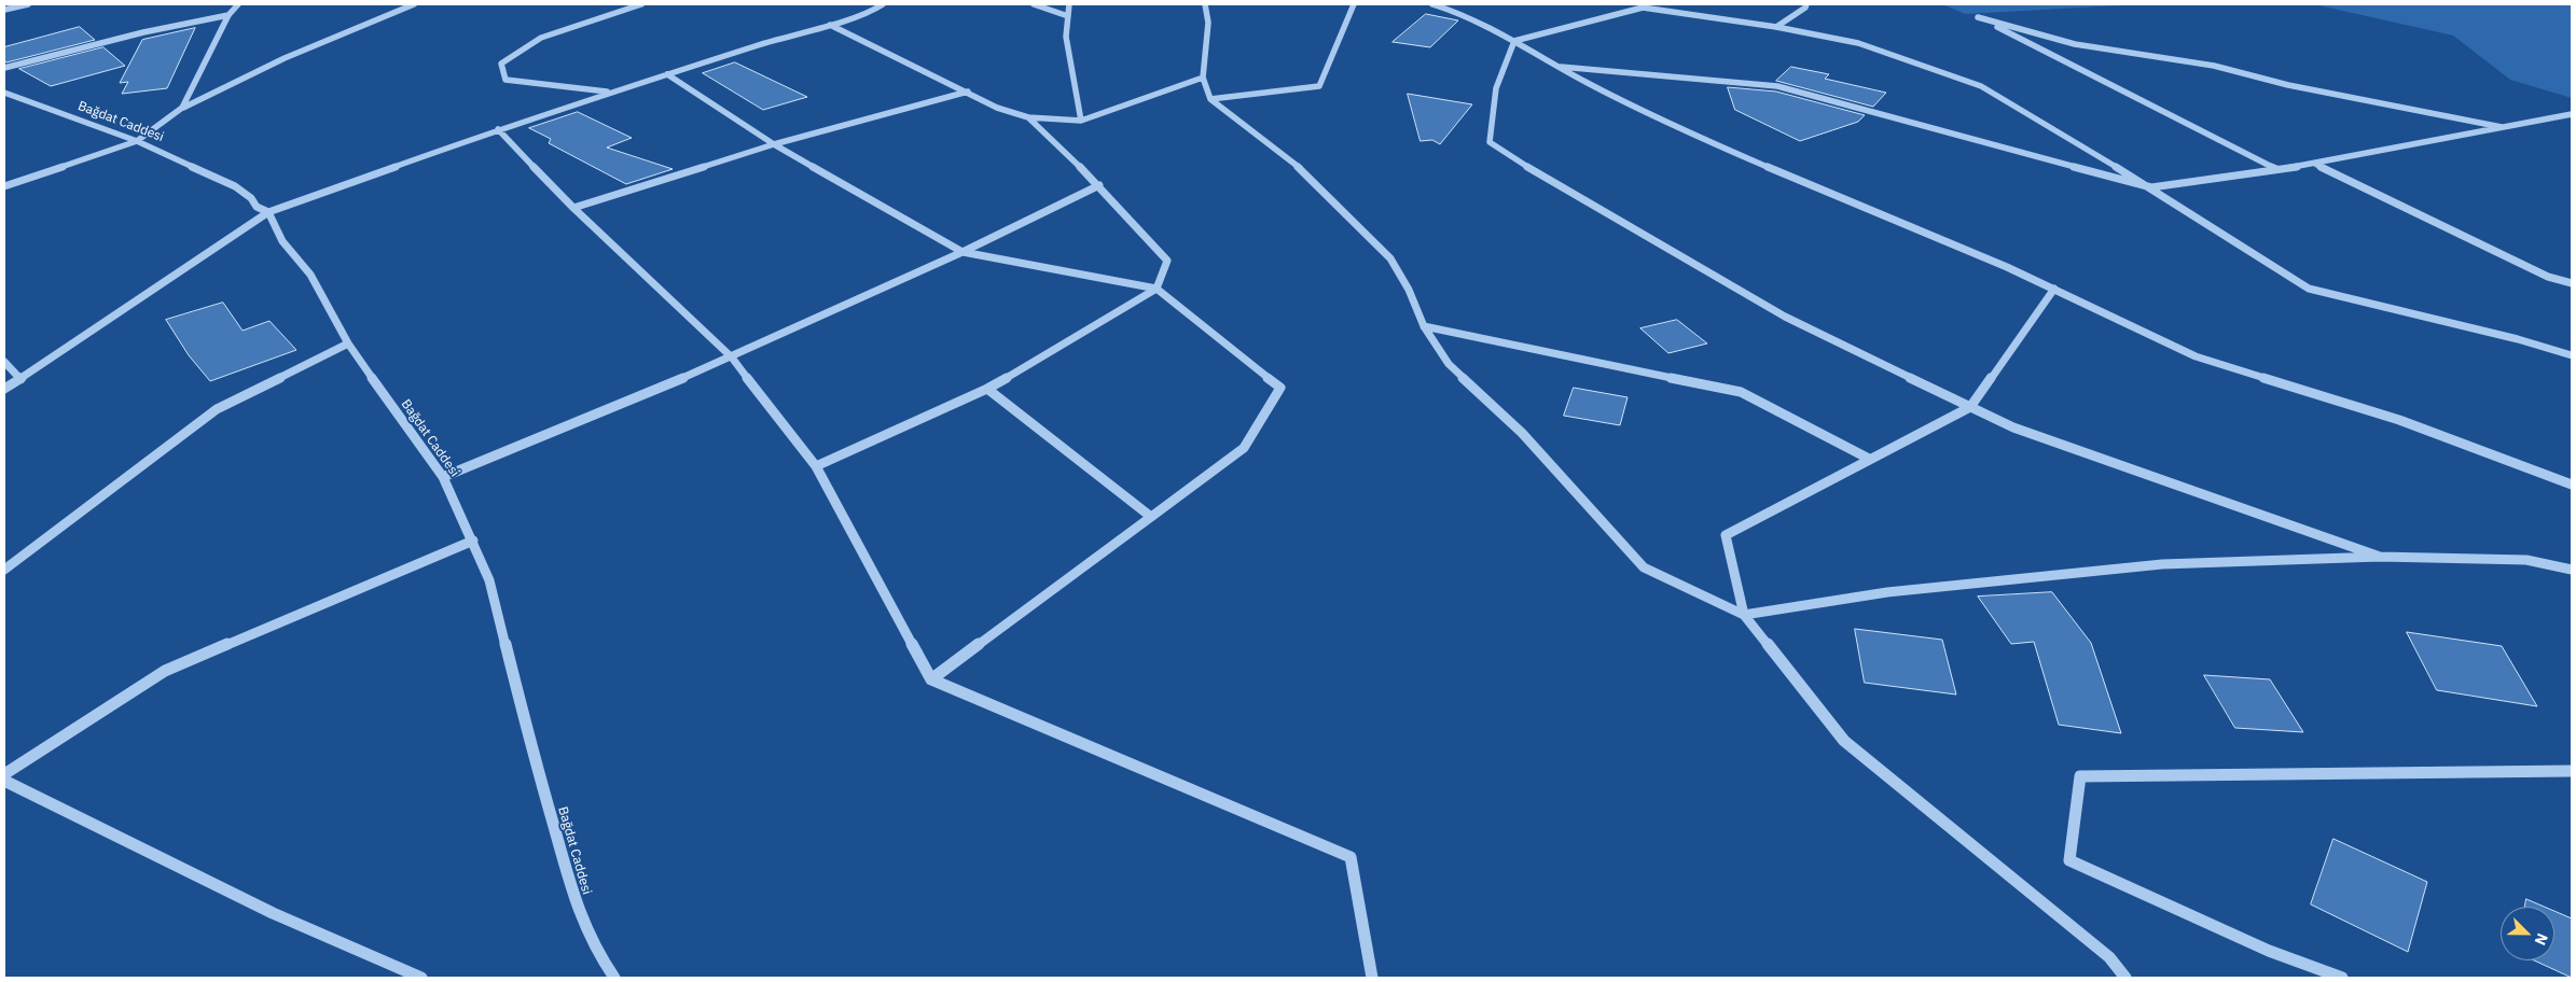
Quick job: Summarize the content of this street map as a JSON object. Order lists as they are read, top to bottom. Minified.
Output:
{"streets":{"street":["Bağdat Caddesi"]},"north":"bottom right"}
